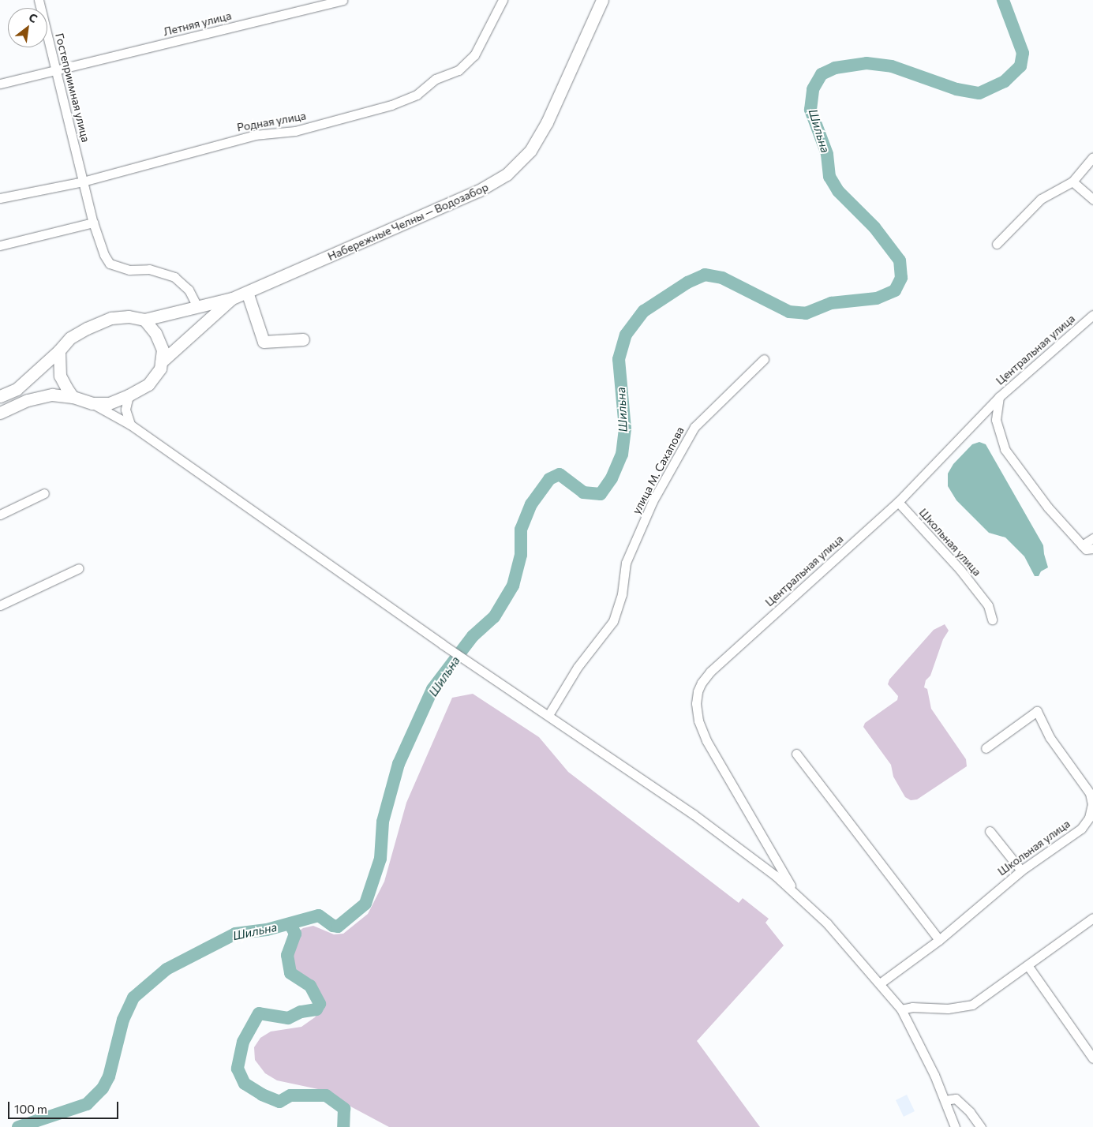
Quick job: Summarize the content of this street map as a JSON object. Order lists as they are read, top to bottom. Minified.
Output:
{"streets":{"main road":["Набережные Челны — Водозабор"],"street":["Летняя улица","Гостеприимная улица","Родная улица","Центральная улица","улица М. Сахапова","Школьная улица"]},"crossings":[["Летняя улица","Гостеприимная улица"],["Гостеприимная улица","Родная улица"],["Гостеприимная улица","Набережные Челны — Водозабор"],["Центральная улица","Школьная улица"]],"water":["Шильна"],"scale_bar":"100 m","north":"top right"}
